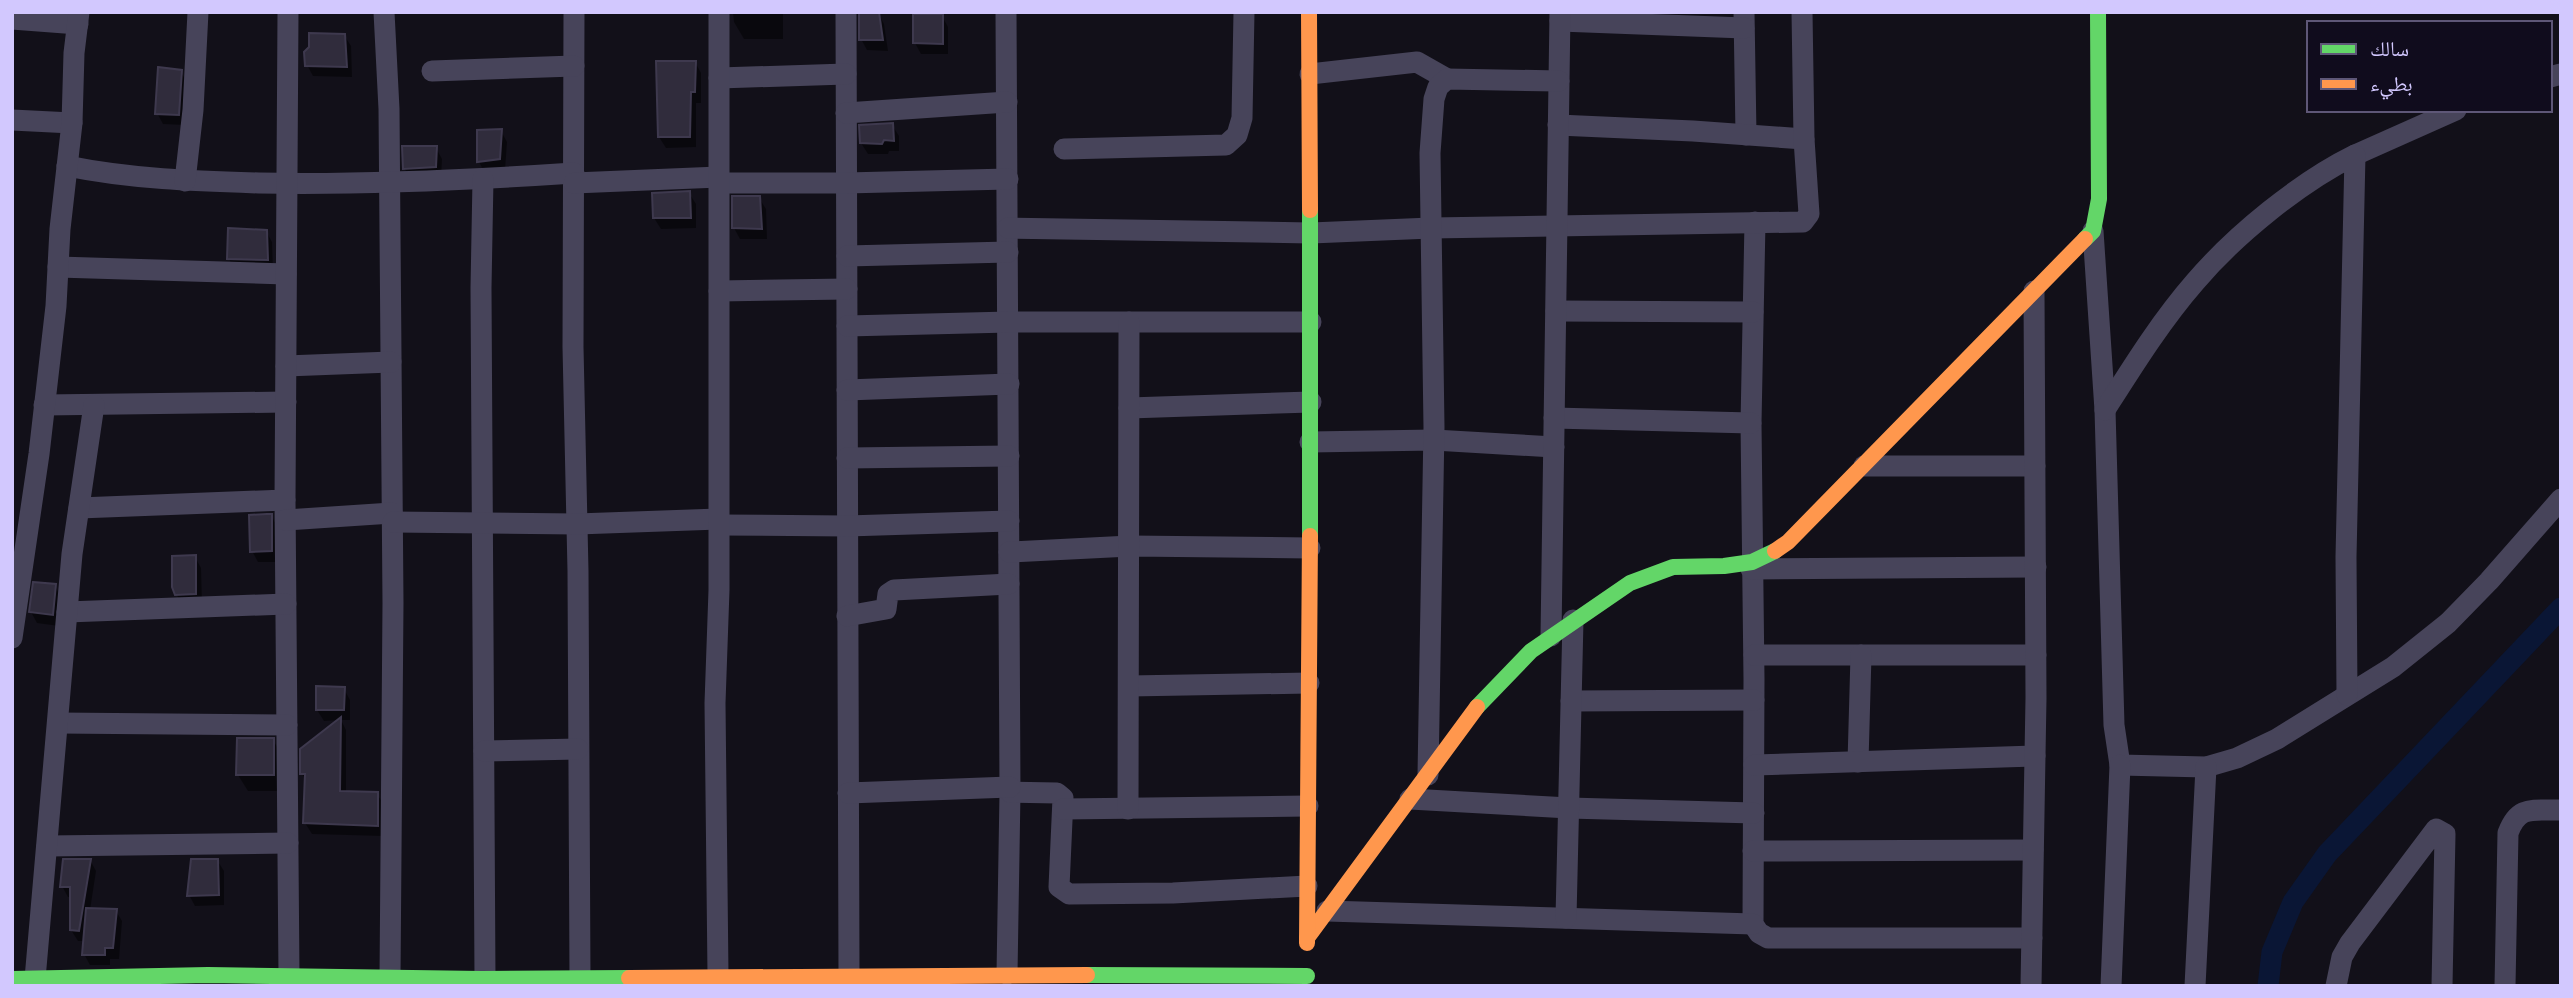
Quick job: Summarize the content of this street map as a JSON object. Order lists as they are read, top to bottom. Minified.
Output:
{"legend":["سالك","بطيء"]}
